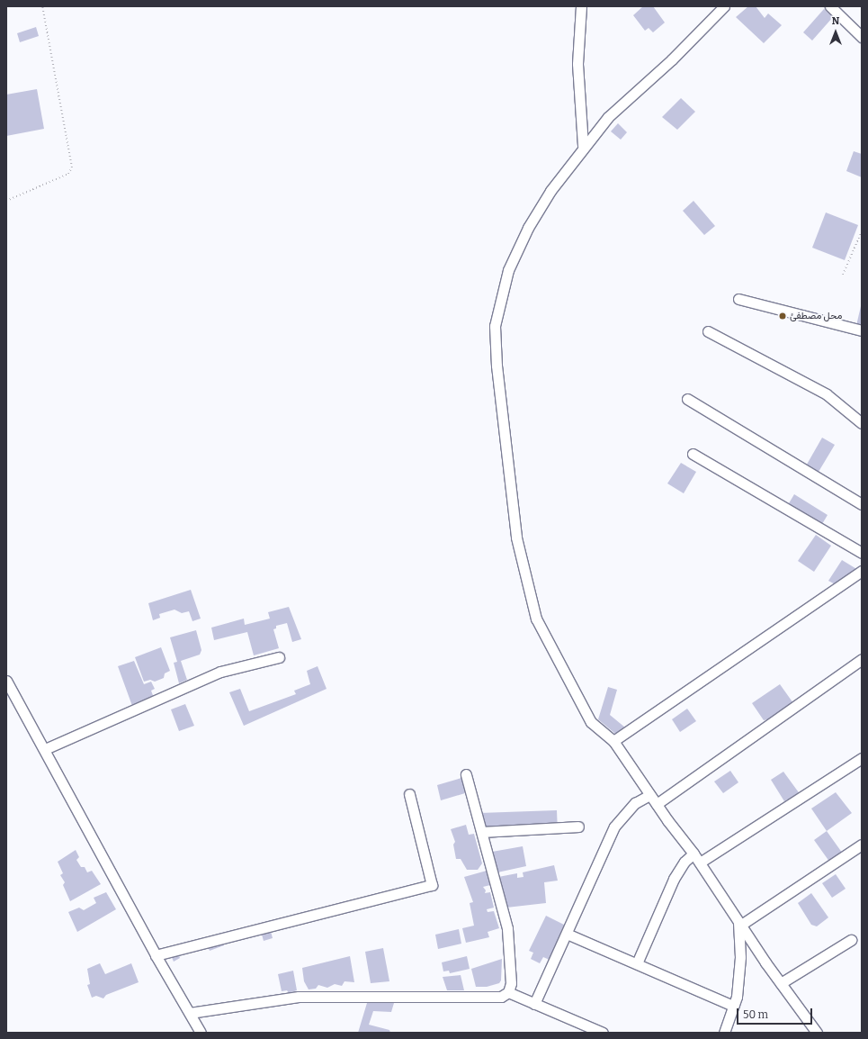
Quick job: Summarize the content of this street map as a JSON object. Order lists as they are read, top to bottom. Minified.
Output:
{"places":["محل مصطفئ"],"scale_bar":"50 m","north":"top"}
